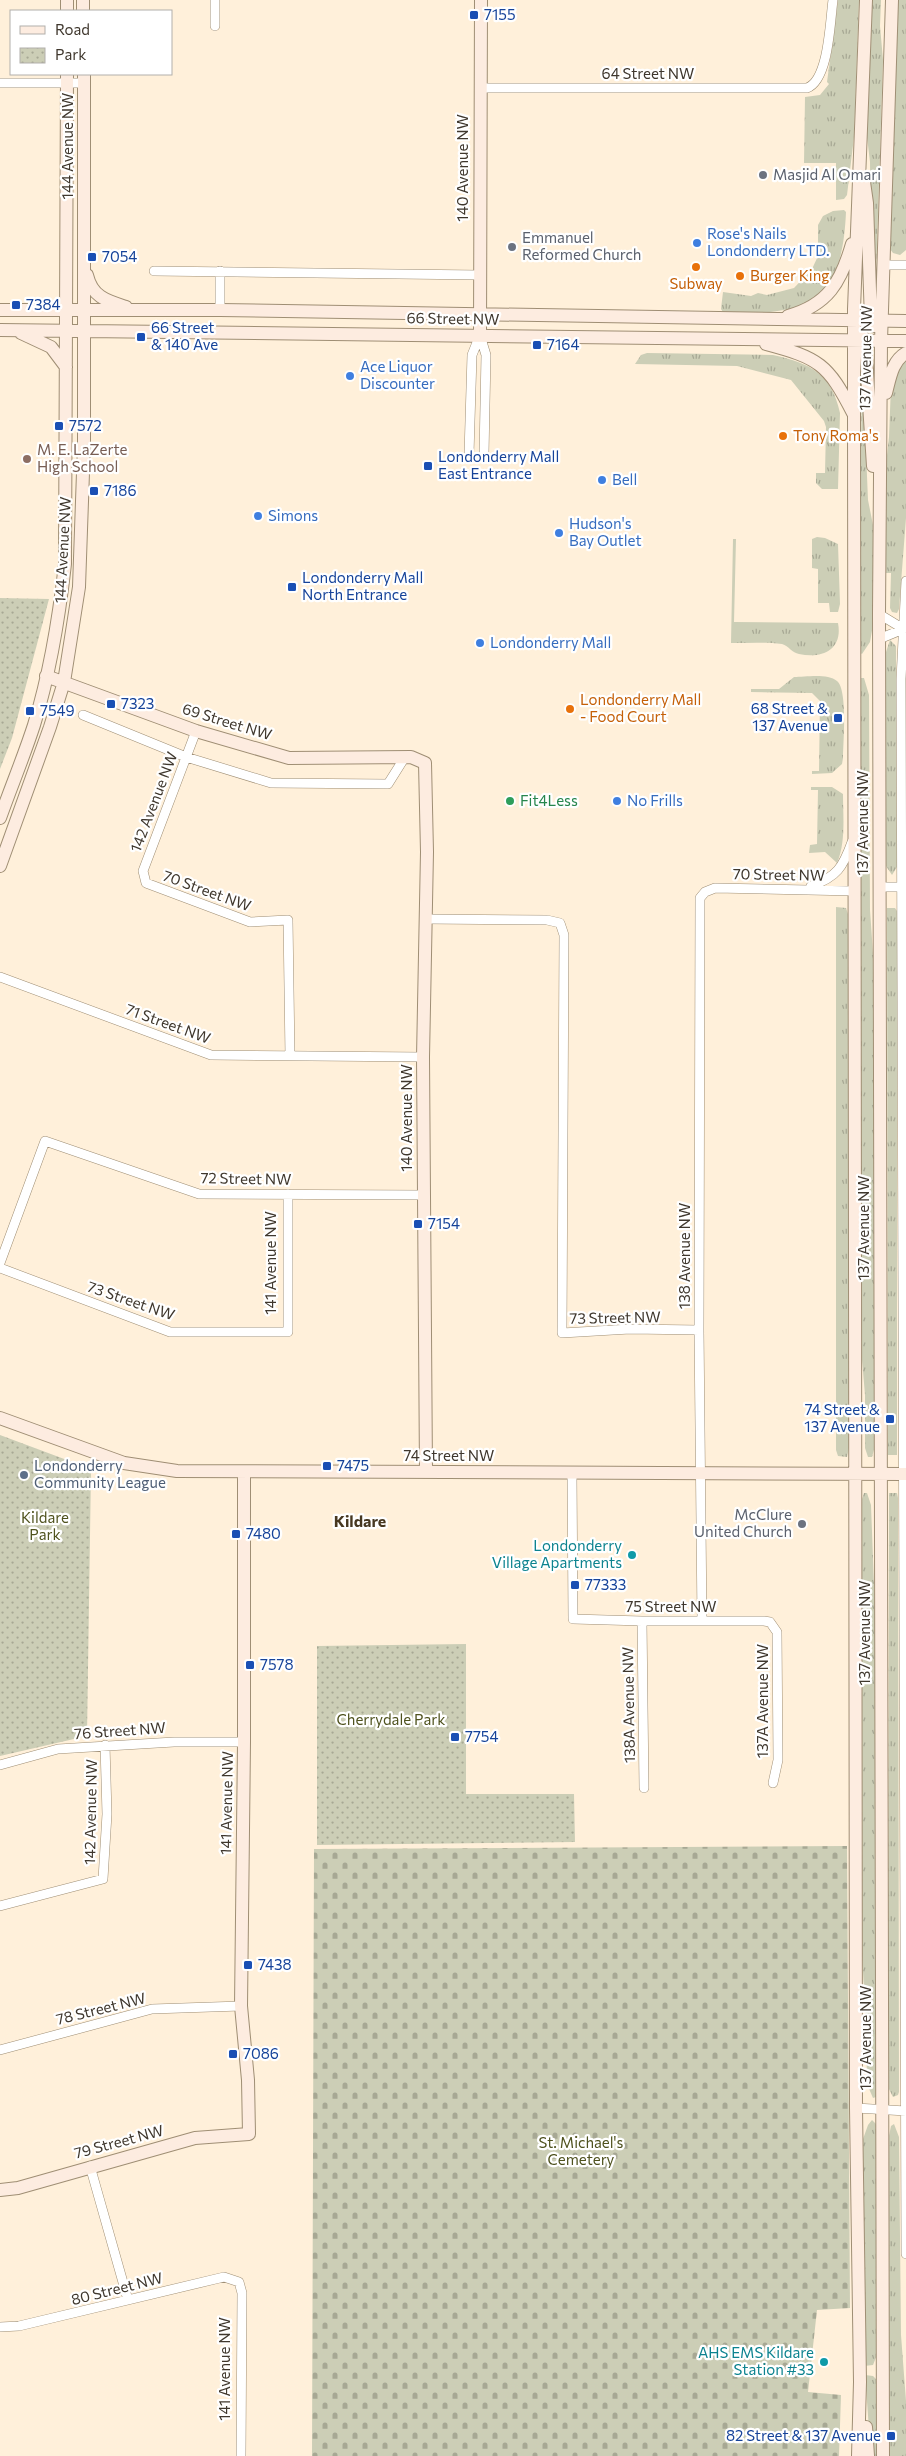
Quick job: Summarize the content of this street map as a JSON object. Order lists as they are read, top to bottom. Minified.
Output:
{"streets":{"main road":["144 Avenue NW","140 Avenue NW","66 Street NW","137 Avenue NW","69 Street NW","141 Avenue NW","74 Street NW","79 Street NW"],"street":["64 Street NW","142 Avenue NW","70 Street NW","71 Street NW","72 Street NW","138 Avenue NW","73 Street NW","75 Street NW","137A Avenue NW","138A Avenue NW","76 Street NW","78 Street NW","80 Street NW"]},"crossings":[["64 Street NW","140 Avenue NW"],["144 Avenue NW","66 Street NW"],["144 Avenue NW","69 Street NW"],["140 Avenue NW","66 Street NW"],["140 Avenue NW","69 Street NW"],["140 Avenue NW","71 Street NW"],["140 Avenue NW","72 Street NW"],["140 Avenue NW","73 Street NW"],["140 Avenue NW","74 Street NW"],["66 Street NW","137 Avenue NW"],["137 Avenue NW","70 Street NW"],["137 Avenue NW","74 Street NW"],["69 Street NW","142 Avenue NW"],["142 Avenue NW","70 Street NW"],["142 Avenue NW","76 Street NW"],["70 Street NW","71 Street NW"],["70 Street NW","138 Avenue NW"],["72 Street NW","141 Avenue NW"],["138 Avenue NW","73 Street NW"],["138 Avenue NW","74 Street NW"],["138 Avenue NW","75 Street NW"],["141 Avenue NW","73 Street NW"],["141 Avenue NW","74 Street NW"],["141 Avenue NW","76 Street NW"],["141 Avenue NW","78 Street NW"],["141 Avenue NW","79 Street NW"],["141 Avenue NW","80 Street NW"],["74 Street NW","75 Street NW"],["75 Street NW","137A Avenue NW"],["75 Street NW","138A Avenue NW"]],"districts":["Kildare"],"parks":["Kildare Park","Cherrydale Park","St. Michael's Cemetery"],"places":{"transit":["7155","7054","7384","66 Street & 140 Ave","7164","7572","Londonderry Mall East Entrance","7186","Londonderry Mall North Entrance","7323","7549","68 Street & 137 Avenue","7154","74 Street & 137 Avenue","7475","7480","77333","7578","7754","7438","7086","82 Street & 137 Avenue"],"other":["Masjid Al Omari","Rose's Nails Londonderry LTD.","Emmanuel Reformed Church","Subway","Burger King","Ace Liquor Discounter","Tony Roma's","M. E. LaZerte High School","Bell","Simons","Hudson's Bay Outlet","Londonderry Mall","Londonderry Mall - Food Court","Fit4Less","No Frills","Londonderry Community League","McClure United Church","Londonderry Village Apartments","AHS EMS Kildare Station #33"]},"legend":["Road","Park"]}
